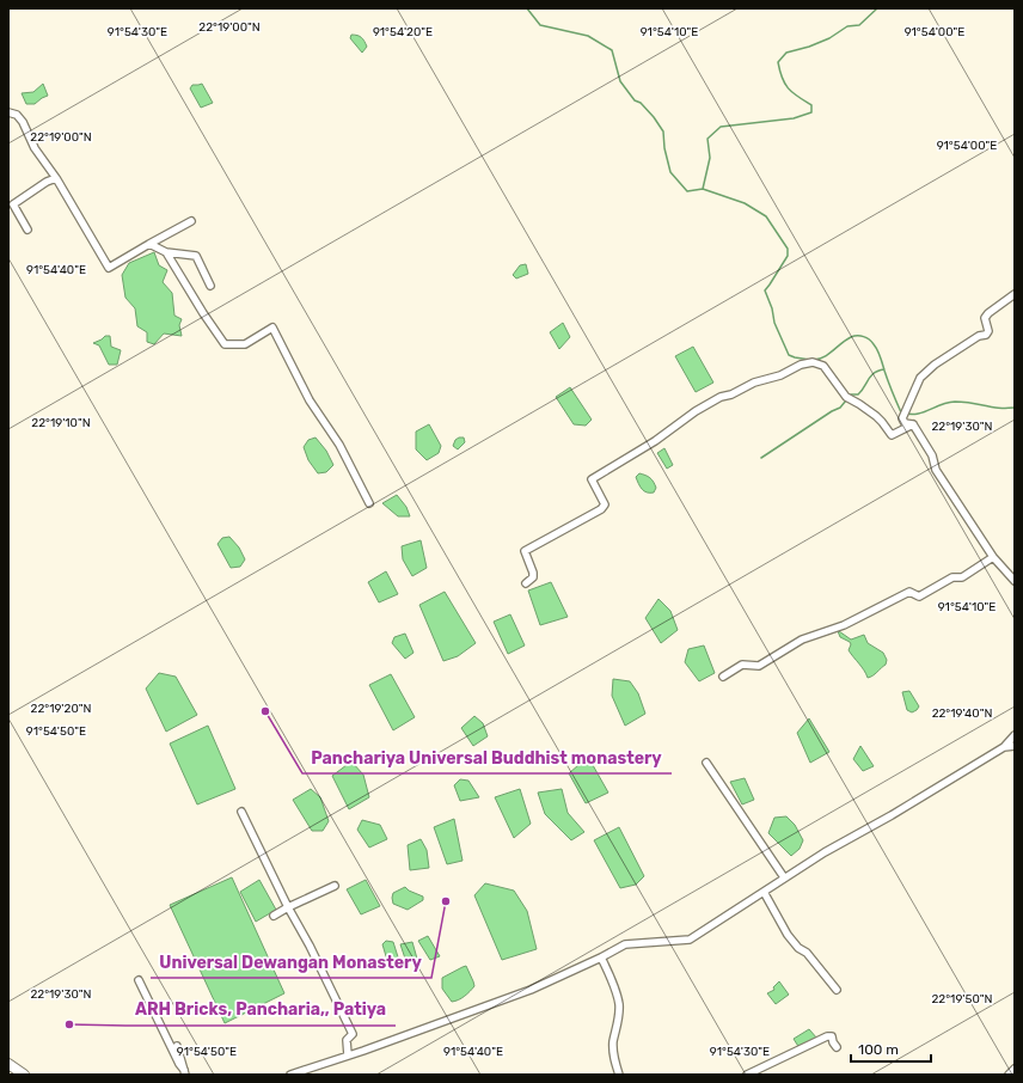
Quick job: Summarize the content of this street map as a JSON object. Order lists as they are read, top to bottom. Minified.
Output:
{"places":["Panchariya Universal Buddhist monastery","Universal Dewangan Monastery","ARH Bricks, Pancharia,, Patiya"],"scale_bar":"100 m","coordinates":["22°19'00\"N","91°54'30\"E","91°54'20\"E","91°54'10\"E","91°54'00\"E","91°54'40\"E","22°19'10\"N","22°19'30\"N","22°19'20\"N","22°19'40\"N","91°54'50\"E","22°19'50\"N"]}
